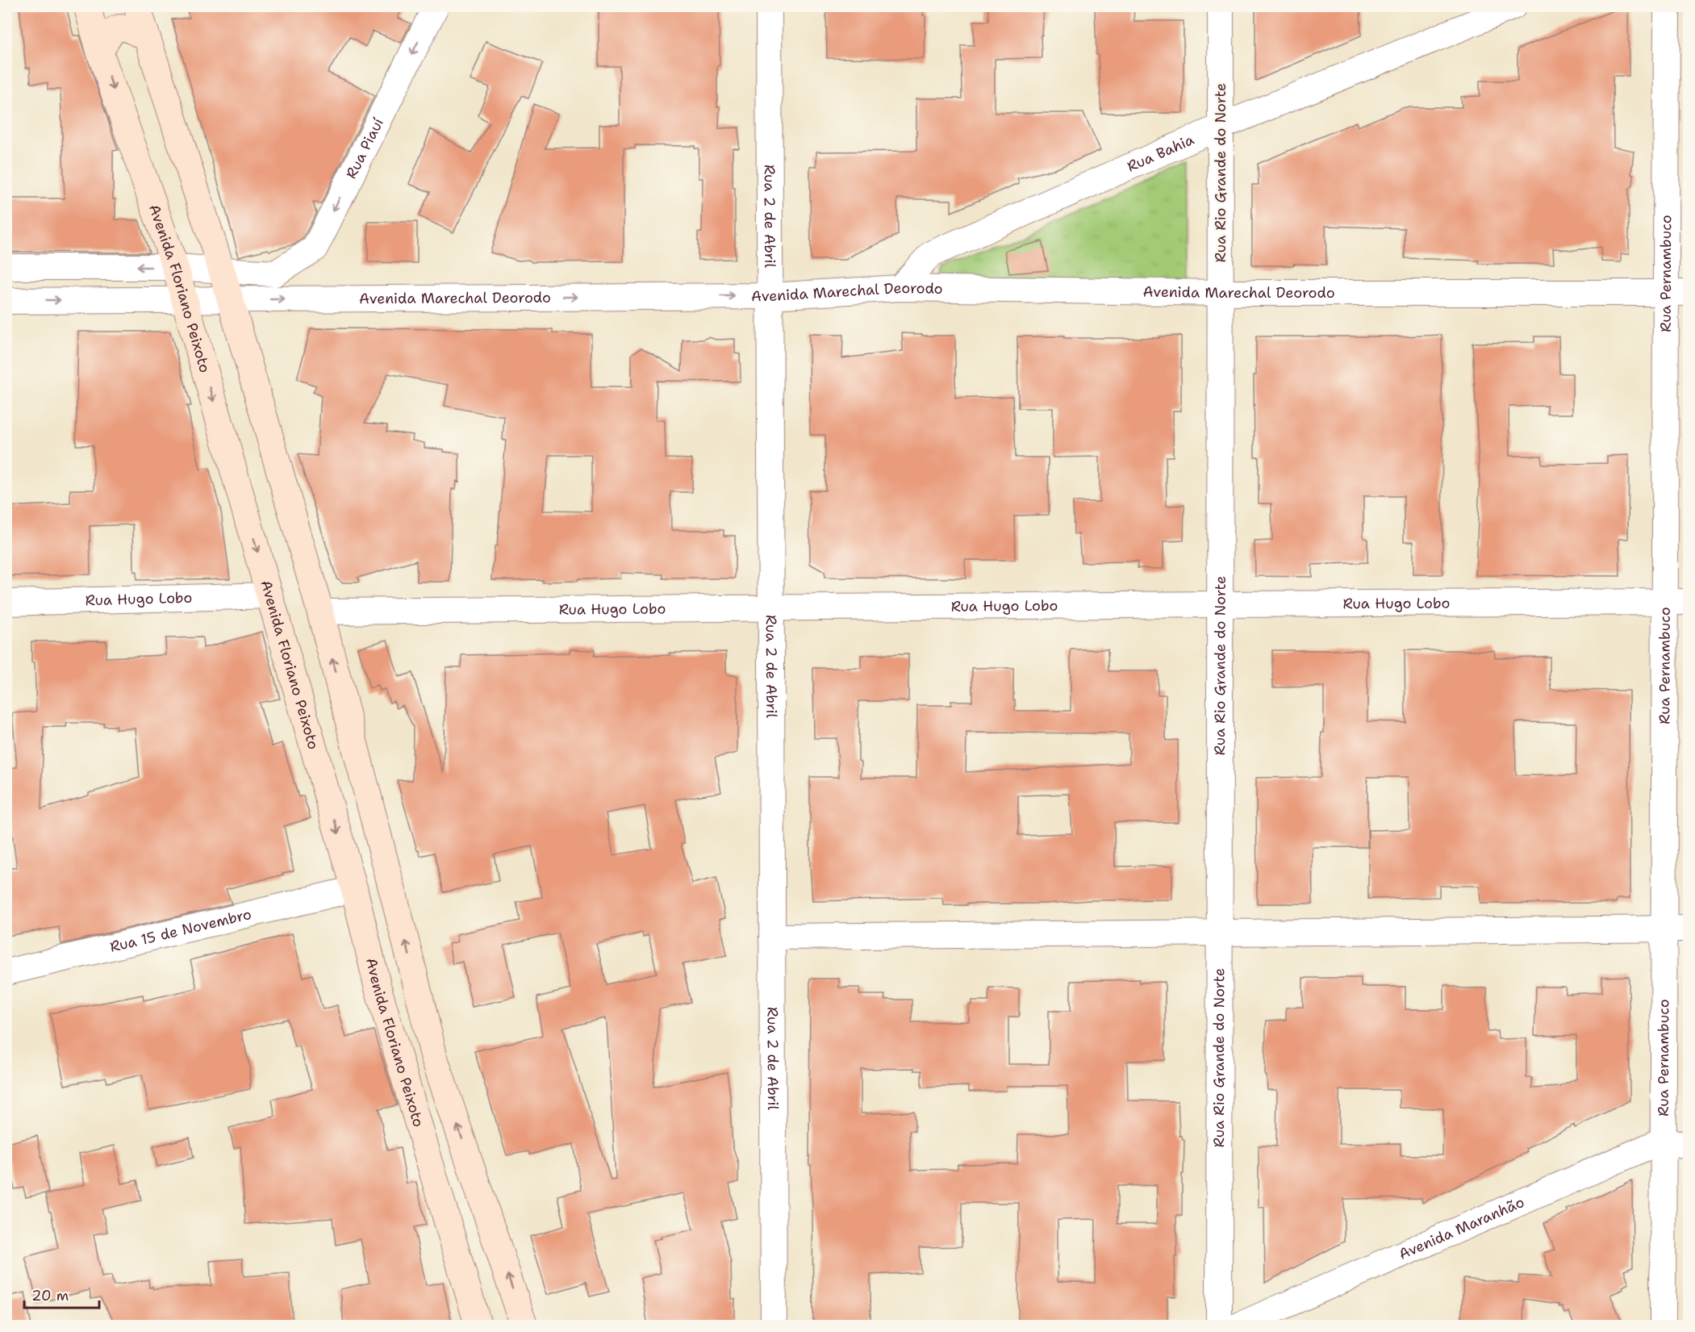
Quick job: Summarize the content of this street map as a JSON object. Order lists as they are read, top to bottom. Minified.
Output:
{"streets":{"street":["Rua Piauí","Rua Bahia","Rua Rio Grande do Norte","Rua 2 de Abril","Rua Pernambuco","Avenida Floriano Peixoto","Avenida Marechal Deorodo","Rua Hugo Lobo","Rua 15 de Novembro","Avenida Maranhão"]},"crossings":[["Rua Bahia","Rua Rio Grande do Norte"],["Rua Bahia","Avenida Marechal Deorodo"],["Rua Rio Grande do Norte","Avenida Marechal Deorodo"],["Rua Rio Grande do Norte","Rua Hugo Lobo"],["Rua 2 de Abril","Avenida Marechal Deorodo"],["Rua 2 de Abril","Rua Hugo Lobo"],["Rua Pernambuco","Avenida Marechal Deorodo"],["Rua Pernambuco","Rua Hugo Lobo"],["Rua Pernambuco","Avenida Maranhão"],["Avenida Floriano Peixoto","Avenida Marechal Deorodo"],["Avenida Floriano Peixoto","Rua Hugo Lobo"],["Avenida Floriano Peixoto","Rua 15 de Novembro"]],"one_way":["Rua Piauí","Avenida Marechal Deorodo"],"scale_bar":"20 m"}
